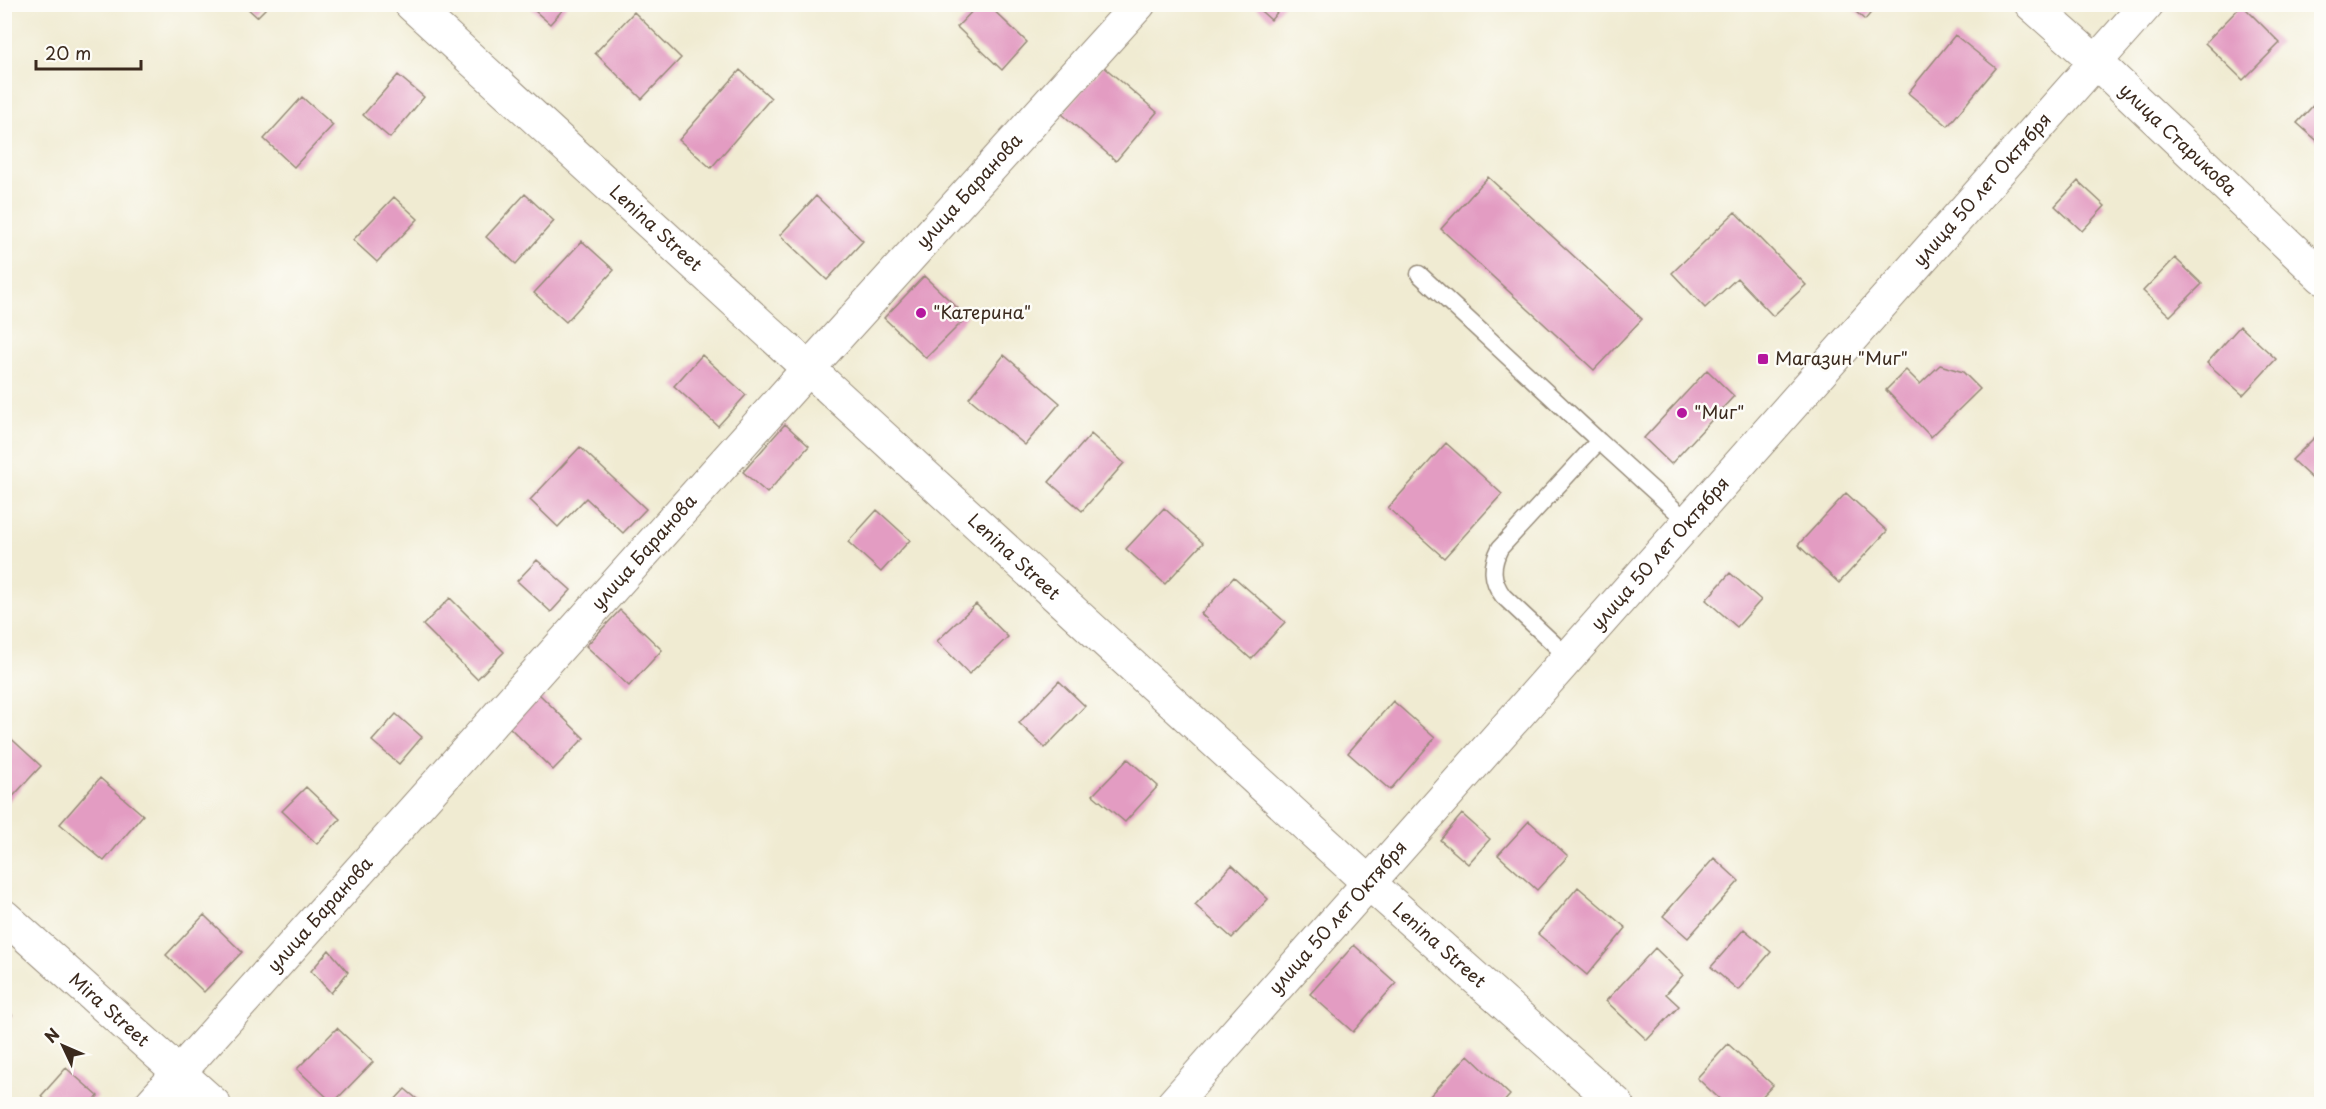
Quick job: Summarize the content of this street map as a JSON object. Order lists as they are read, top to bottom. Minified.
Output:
{"streets":{"street":["улица Старикова","улица 50 лет Октября","улица Баранова","Lenina Street","Mira Street"]},"crossings":[["улица Старикова","улица 50 лет Октября"],["улица 50 лет Октября","Lenina Street"],["улица Баранова","Lenina Street"],["улица Баранова","Mira Street"]],"places":{"other":["\"Катерина\"","\"Миг\""],"transit":["Магазин \"Миг\""]},"scale_bar":"20 m","north":"top left"}
